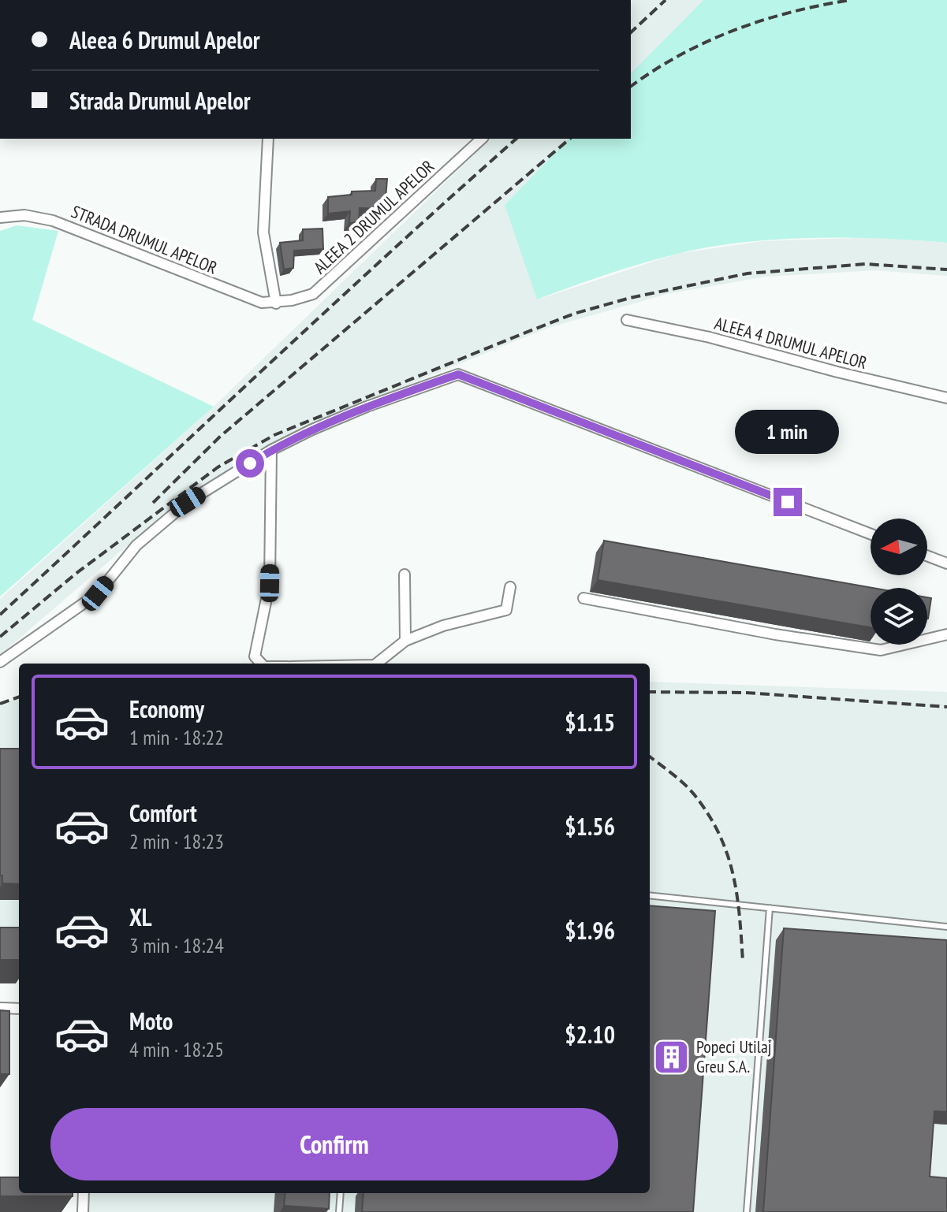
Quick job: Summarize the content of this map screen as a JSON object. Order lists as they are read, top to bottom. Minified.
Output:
{"streets":{"street":["ALEEA 2 DRUMUL APELOR","STRADA DRUMUL APELOR","ALEEA 4 DRUMUL APELOR"]},"crossings":[["ALEEA 2 DRUMUL APELOR","STRADA DRUMUL APELOR"]],"places":{"building":["Popeci Utilaj Greu S.A."]},"north":"left","page":{"banner":["Aleea 6 Drumul Apelor","Strada Drumul Apelor"],"bubble":"1 min","list":[{"name":"Economy","note":"1 min · 18:22","value":"$1.15"},{"name":"Comfort","note":"2 min · 18:23","value":"$1.56"},{"name":"XL","note":"3 min · 18:24","value":"$1.96"},{"name":"Moto","note":"4 min · 18:25","value":"$2.10"}],"buttons":"Confirm"}}
